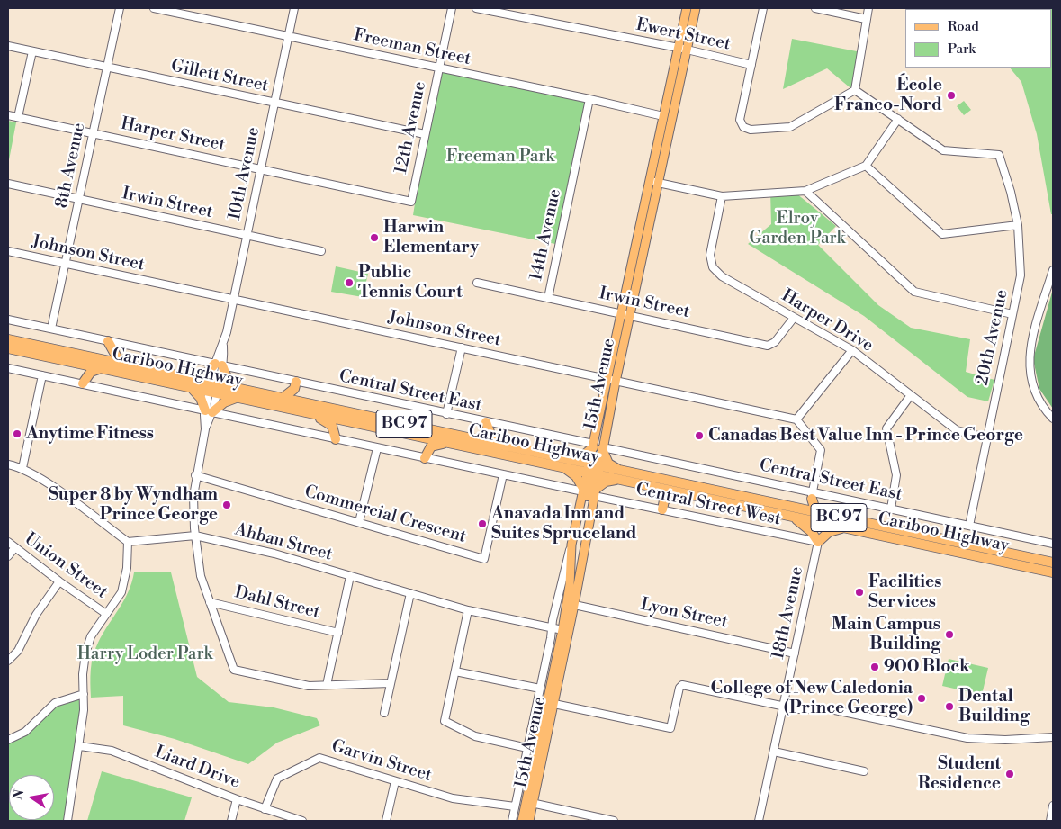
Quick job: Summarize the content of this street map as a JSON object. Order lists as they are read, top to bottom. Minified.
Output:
{"streets":{"highway":["Cariboo Highway","BC 97"],"main road":["15th Avenue"],"street":["Ewert Street","Freeman Street","Gillett Street","12th Avenue","Harper Street","8th Avenue","10th Avenue","Irwin Street","14th Avenue","Johnson Street","Harper Drive","20th Avenue","Central Street East","Central Street West","Commercial Crescent","Ahbau Street","Union Street","Dahl Street","18th Avenue","Lyon Street","Garvin Street","Liard Drive"]},"crossings":[["Ewert Street","15th Avenue"],["Freeman Street","12th Avenue"],["Freeman Street","10th Avenue"],["Freeman Street","14th Avenue"],["Freeman Street","15th Avenue"],["Gillett Street","12th Avenue"],["Gillett Street","8th Avenue"],["Gillett Street","10th Avenue"],["12th Avenue","Harper Street"],["Harper Street","8th Avenue"],["Harper Street","10th Avenue"],["8th Avenue","Irwin Street"],["8th Avenue","Johnson Street"],["8th Avenue","Central Street East"],["10th Avenue","Irwin Street"],["10th Avenue","Johnson Street"],["10th Avenue","Cariboo Highway"],["10th Avenue","Central Street East"],["10th Avenue","Central Street West"],["10th Avenue","Commercial Crescent"],["10th Avenue","Ahbau Street"],["10th Avenue","Dahl Street"],["Irwin Street","14th Avenue"],["Irwin Street","Harper Drive"],["Irwin Street","15th Avenue"],["Johnson Street","15th Avenue"],["Harper Drive","20th Avenue"],["20th Avenue","Central Street East"],["Cariboo Highway","15th Avenue"],["15th Avenue","Central Street East"],["15th Avenue","Central Street West"],["15th Avenue","Ahbau Street"],["15th Avenue","Lyon Street"],["15th Avenue","Garvin Street"],["Central Street West","Commercial Crescent"],["Central Street West","18th Avenue"],["18th Avenue","Lyon Street"],["Garvin Street","Liard Drive"]],"parks":["Freeman Park","Elroy Garden Park","Harry Loder Park"],"places":["École Franco-Nord","Harwin Elementary","Public Tennis Court","Anytime Fitness","Canadas Best Value Inn - Prince George","Super 8 by Wyndham Prince George","Anavada Inn and Suites Spruceland","Facilities Services","Main Campus Building","900 Block","College of New Caledonia (Prince George)","Dental Building","Student Residence"],"legend":["Road","Park"],"north":"left"}
